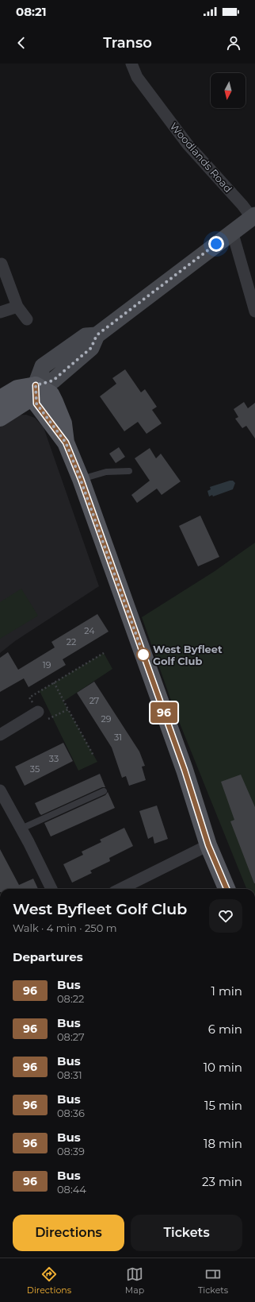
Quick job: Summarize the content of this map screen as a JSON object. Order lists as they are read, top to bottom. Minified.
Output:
{"streets":{"street":["Woodlands Road"]},"places":["West Byfleet Golf Club"],"lines":["bus line 96"],"house_numbers":["24","22","19","27","29","31","33","35"],"north":"bottom","page":{"status":"08:21","header":"Transo","on_map":"96","heading":[["West Byfleet Golf Club","Walk · 4 min · 250 m"],"Departures"],"list":[{"mark":"96","name":"Bus","note":"08:22","value":"1 min"},{"mark":"96","name":"Bus","note":"08:27","value":"6 min"},{"mark":"96","name":"Bus","note":"08:31","value":"10 min"},{"mark":"96","name":"Bus","note":"08:36","value":"15 min"},{"mark":"96","name":"Bus","note":"08:39","value":"18 min"},{"mark":"96","name":"Bus","note":"08:44","value":"23 min"}],"buttons":["Directions","Tickets"],"tabs":["Directions","Map","Tickets"]}}
